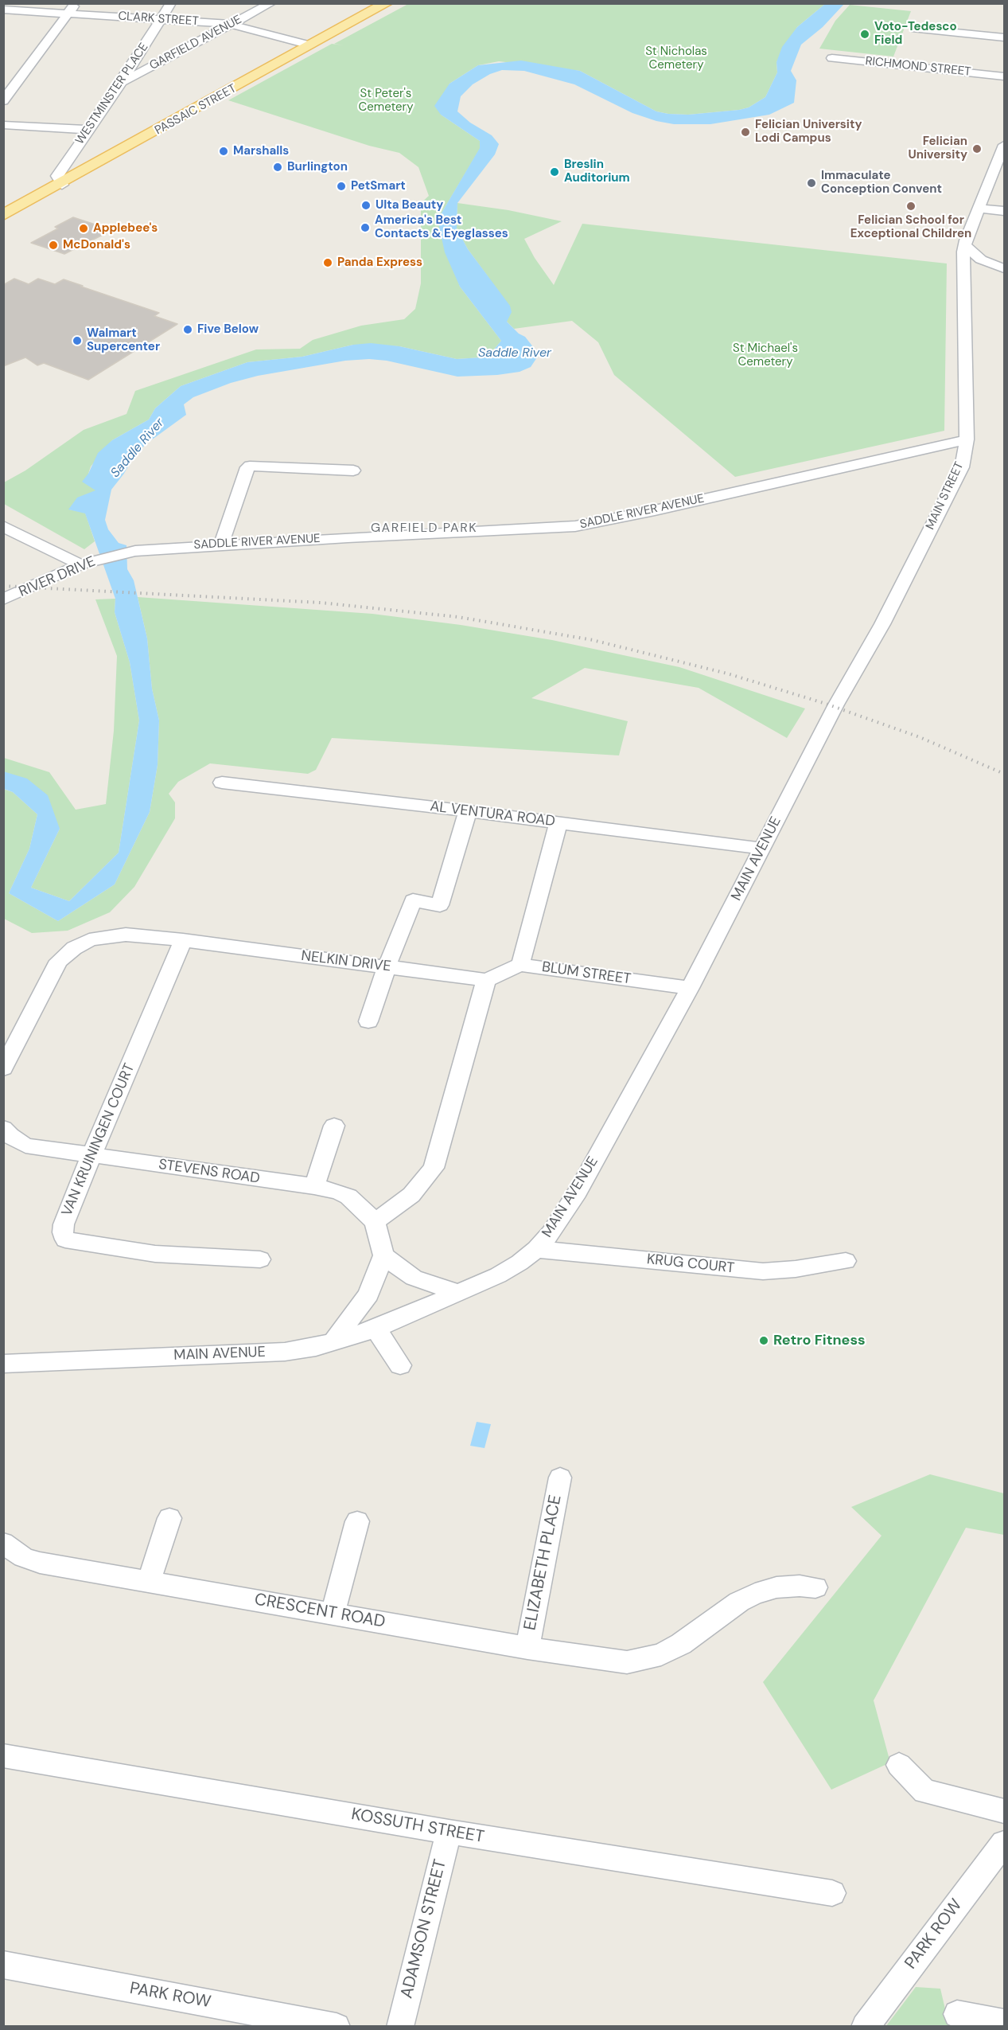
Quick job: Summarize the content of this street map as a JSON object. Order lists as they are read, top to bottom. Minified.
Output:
{"streets":{"main road":["PASSAIC STREET"],"street":["CLARK STREET","GARFIELD AVENUE","RICHMOND STREET","WESTMINSTER PLACE","MAIN STREET","SADDLE RIVER AVENUE","RIVER DRIVE","AL VENTURA ROAD","MAIN AVENUE","NELKIN DRIVE","BLUM STREET","VAN KRUININGEN COURT","STEVENS ROAD","KRUG COURT","ELIZABETH PLACE","CRESCENT ROAD","KOSSUTH STREET","ADAMSON STREET","PARK ROW"]},"crossings":[["CLARK STREET","GARFIELD AVENUE"],["CLARK STREET","WESTMINSTER PLACE"],["CLARK STREET","PASSAIC STREET"],["GARFIELD AVENUE","WESTMINSTER PLACE"],["WESTMINSTER PLACE","PASSAIC STREET"],["MAIN STREET","SADDLE RIVER AVENUE"],["MAIN STREET","MAIN AVENUE"],["SADDLE RIVER AVENUE","RIVER DRIVE"],["AL VENTURA ROAD","MAIN AVENUE"],["MAIN AVENUE","BLUM STREET"],["MAIN AVENUE","KRUG COURT"],["NELKIN DRIVE","VAN KRUININGEN COURT"],["VAN KRUININGEN COURT","STEVENS ROAD"],["ELIZABETH PLACE","CRESCENT ROAD"],["KOSSUTH STREET","ADAMSON STREET"]],"districts":["GARFIELD PARK"],"water":["Saddle River"],"parks":["St Nicholas Cemetery","St Peter's Cemetery","St Michael's Cemetery"],"places":["Voto-Tedesco Field","Felician University Lodi Campus","Felician University","Marshalls","Burlington","Breslin Auditorium","Immaculate Conception Convent","PetSmart","Ulta Beauty","Felician School for Exceptional Children","America's Best Contacts & Eyeglasses","Applebee's","McDonald's","Panda Express","Five Below","Walmart Supercenter","Retro Fitness"]}
